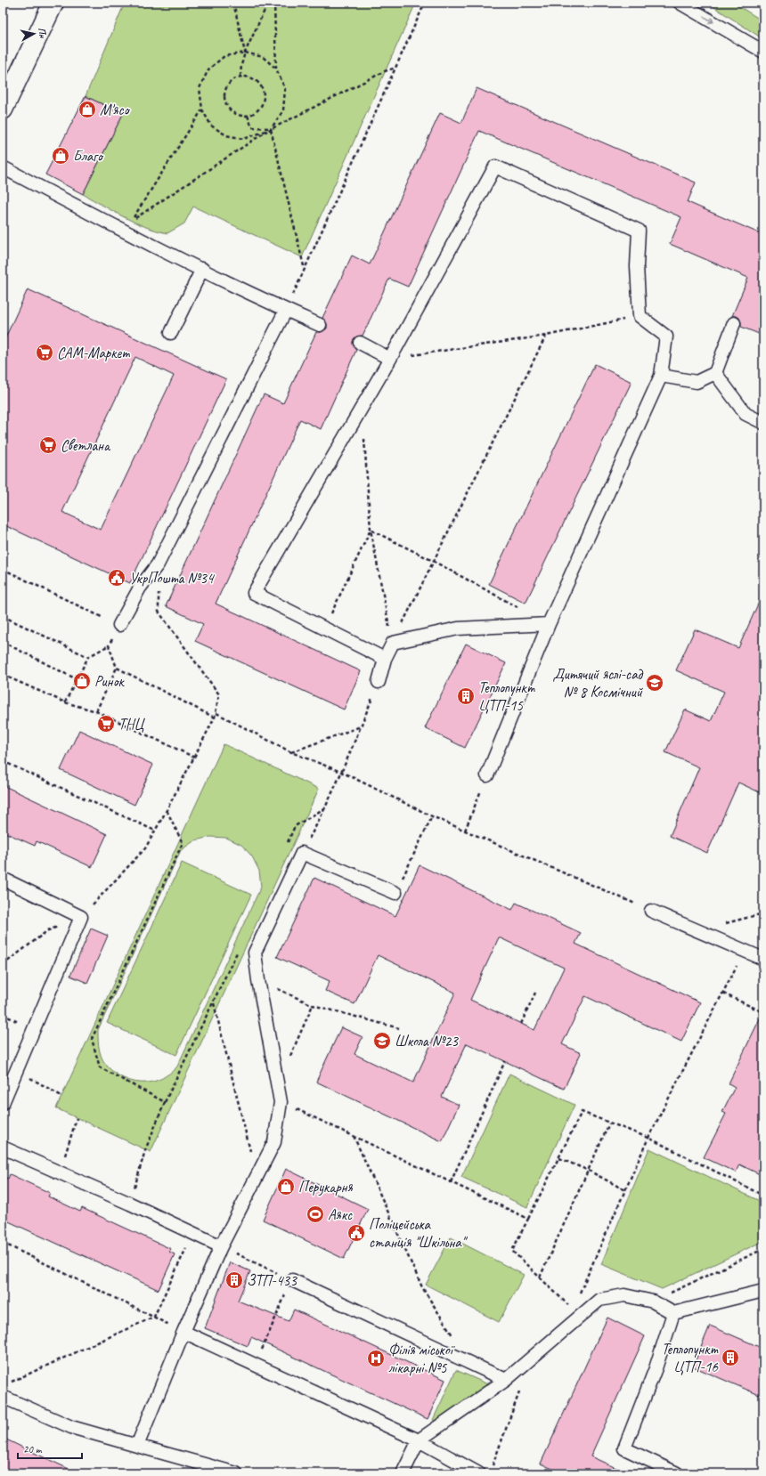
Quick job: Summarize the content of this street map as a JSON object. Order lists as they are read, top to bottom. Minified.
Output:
{"places":{"shop":["М'ясо","Благо","Ринок","Перукарня"],"supermarket":["САМ-Маркет","Светлана","ТНЦ"],"public building":["УкрПошта №34","Поліцейська станція \"Шкільна\""],"school or university":["Дитячий яслі-сад № 8 Космічний","Школа №23"],"building":["Теплопункт ЦТП-15","ЗТП-433","Теплопункт ЦТП-16"],"sports":["Аякс"],"hospital":["Філія міської лікарні №5"]},"scale_bar":"20 m","north":"right"}
